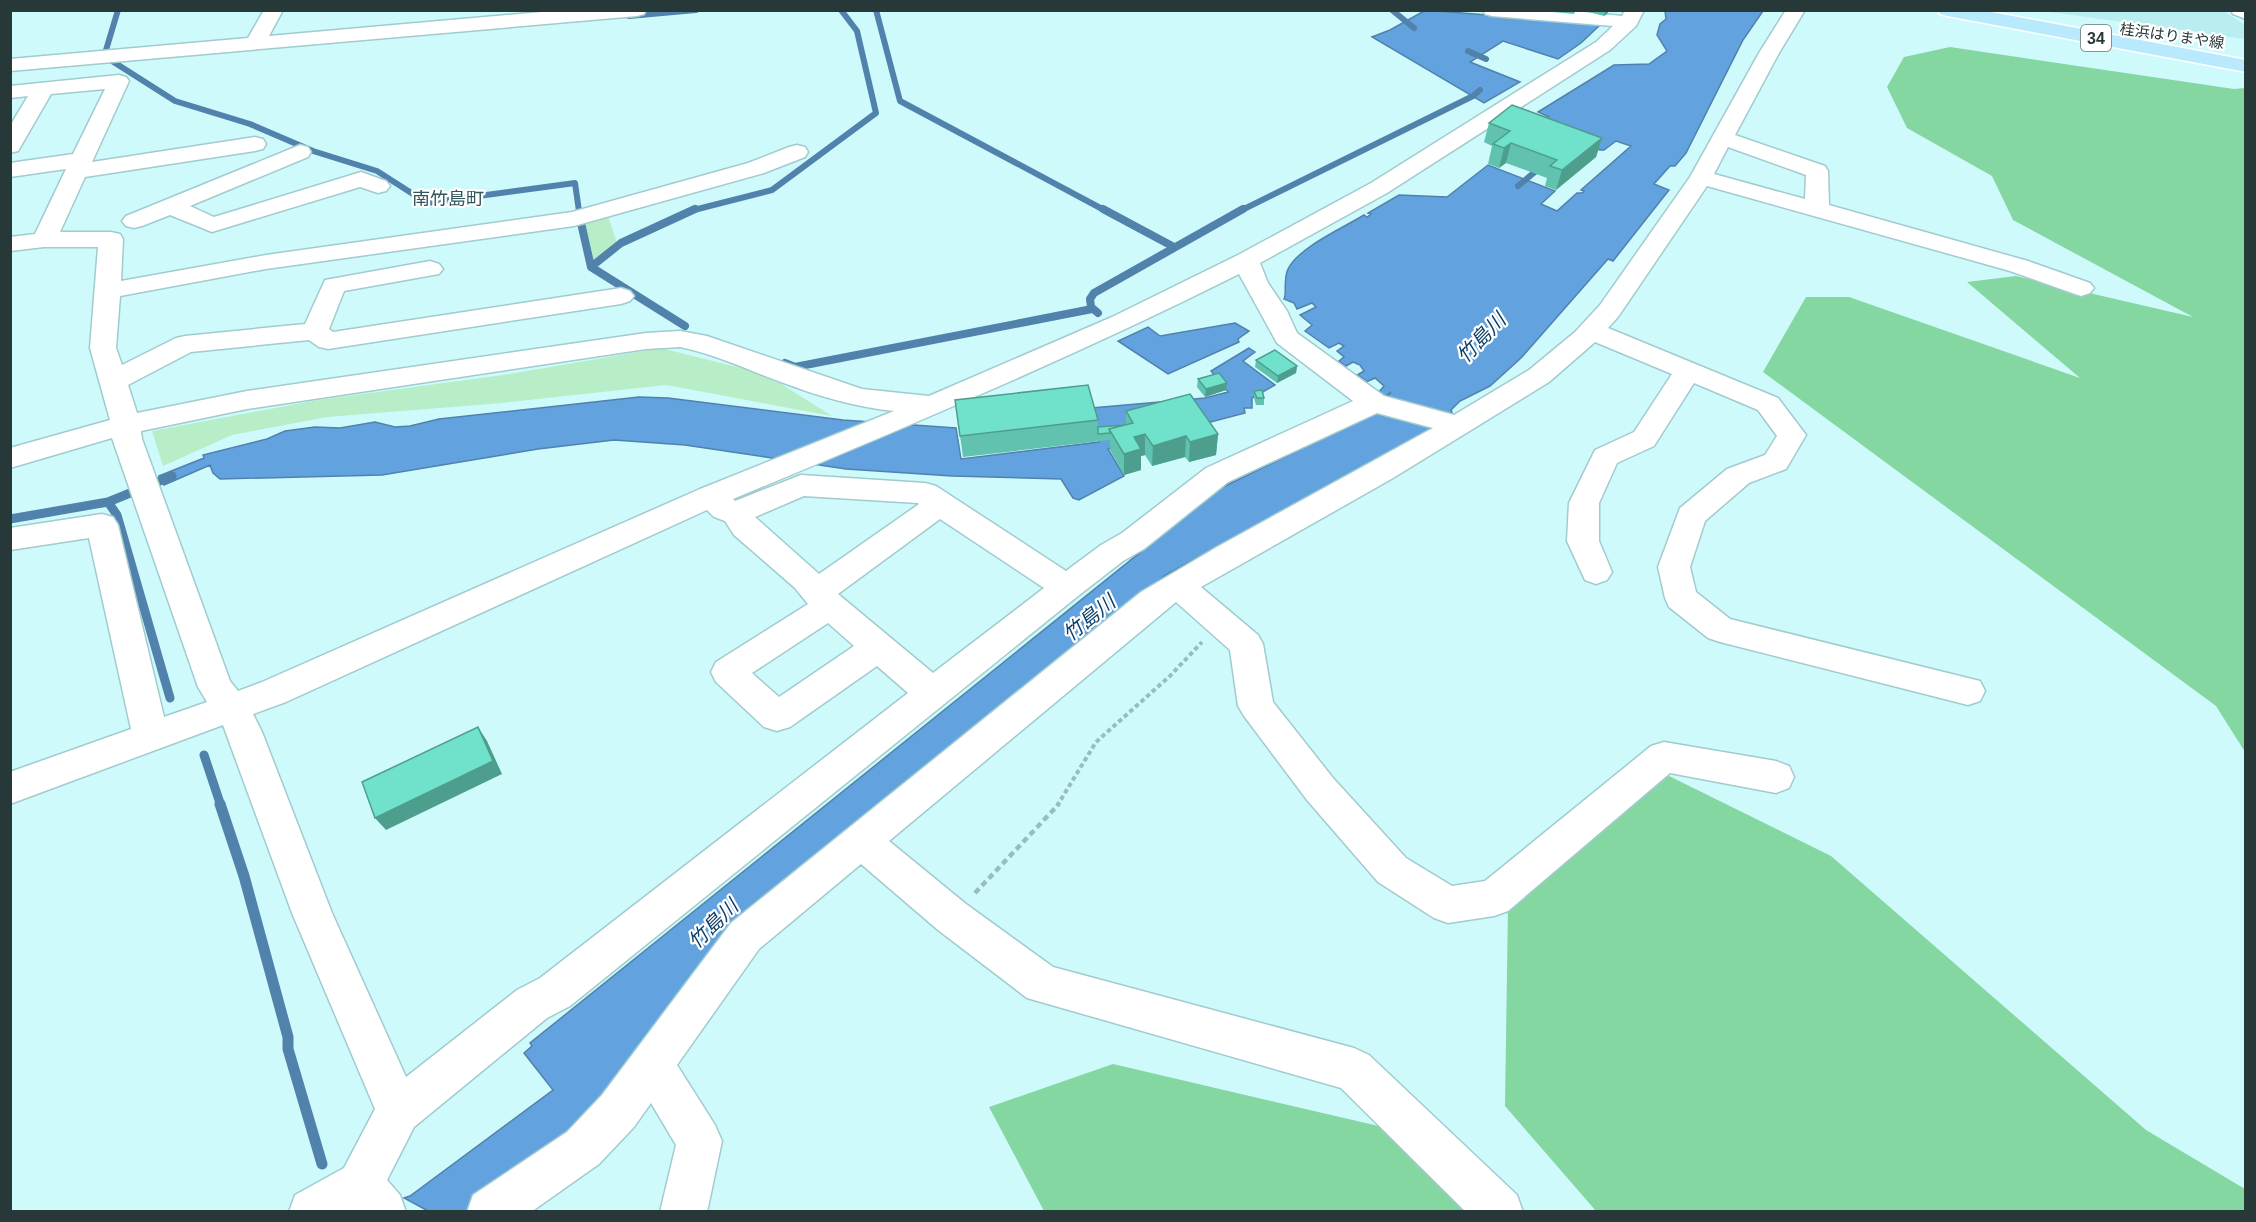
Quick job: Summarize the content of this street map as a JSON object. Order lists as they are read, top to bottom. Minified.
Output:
{"streets":{"main road":["桂浜はりまや線","34"]},"districts":["南竹島町"],"water":["竹島川"]}
